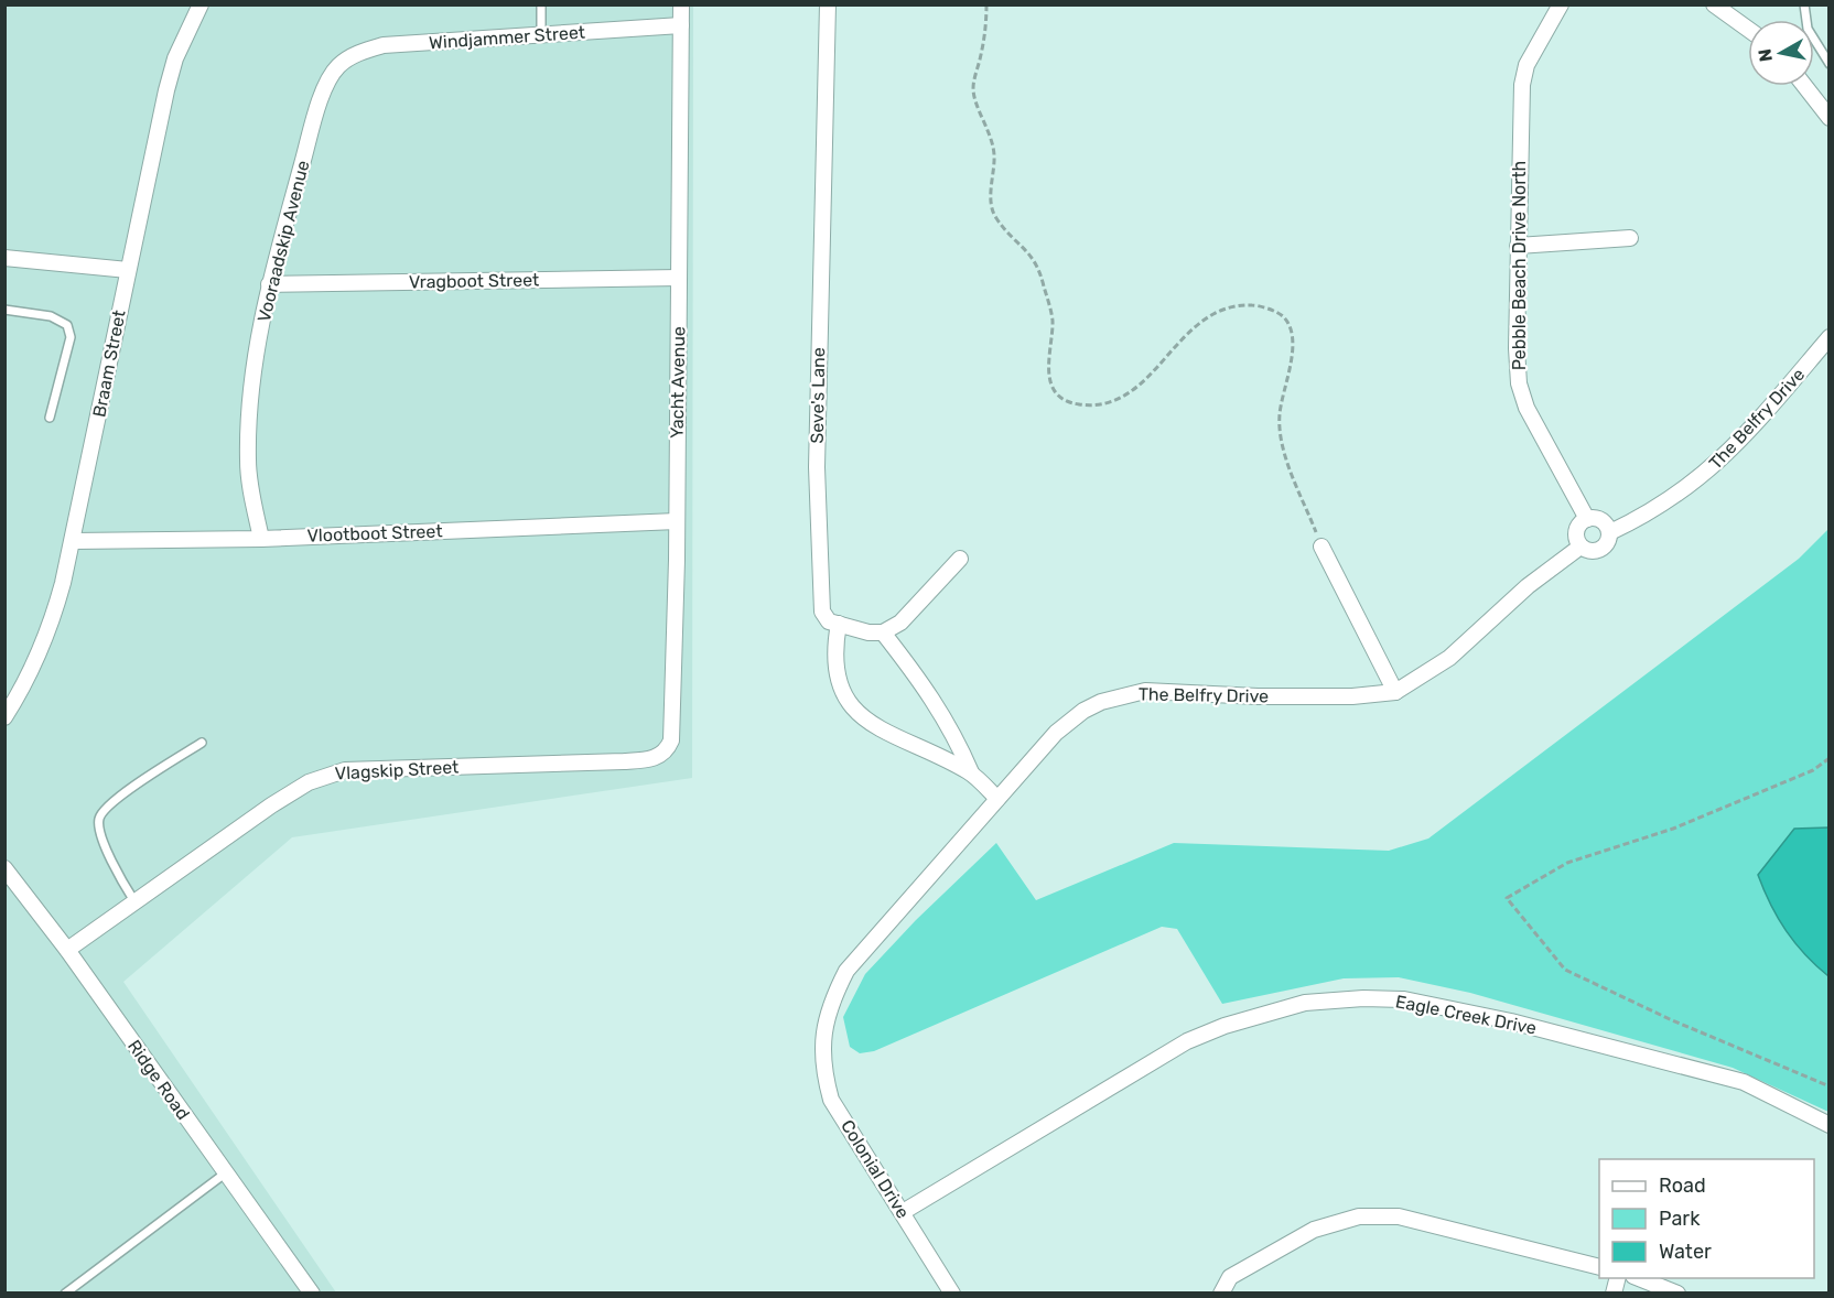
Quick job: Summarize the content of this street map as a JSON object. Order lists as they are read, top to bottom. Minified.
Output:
{"streets":{"street":["Windjammer Street","Vooraadskip Avenue","Pebble Beach Drive North","Vragboot Street","Braam Street","Yacht Avenue","Seve's Lane","The Belfry Drive","Vlootboot Street","Vlagskip Street","Eagle Creek Drive","Ridge Road","Colonial Drive"]},"crossings":[["Windjammer Street","Vooraadskip Avenue"],["Windjammer Street","Yacht Avenue"],["Vooraadskip Avenue","Vragboot Street"],["Vooraadskip Avenue","Vlootboot Street"],["Pebble Beach Drive North","The Belfry Drive"],["Vragboot Street","Yacht Avenue"],["Braam Street","Vlootboot Street"],["Yacht Avenue","Vlootboot Street"],["Yacht Avenue","Vlagskip Street"],["The Belfry Drive","Colonial Drive"],["Vlagskip Street","Ridge Road"],["Eagle Creek Drive","Colonial Drive"]],"legend":["Road","Park","Water"],"north":"left"}
